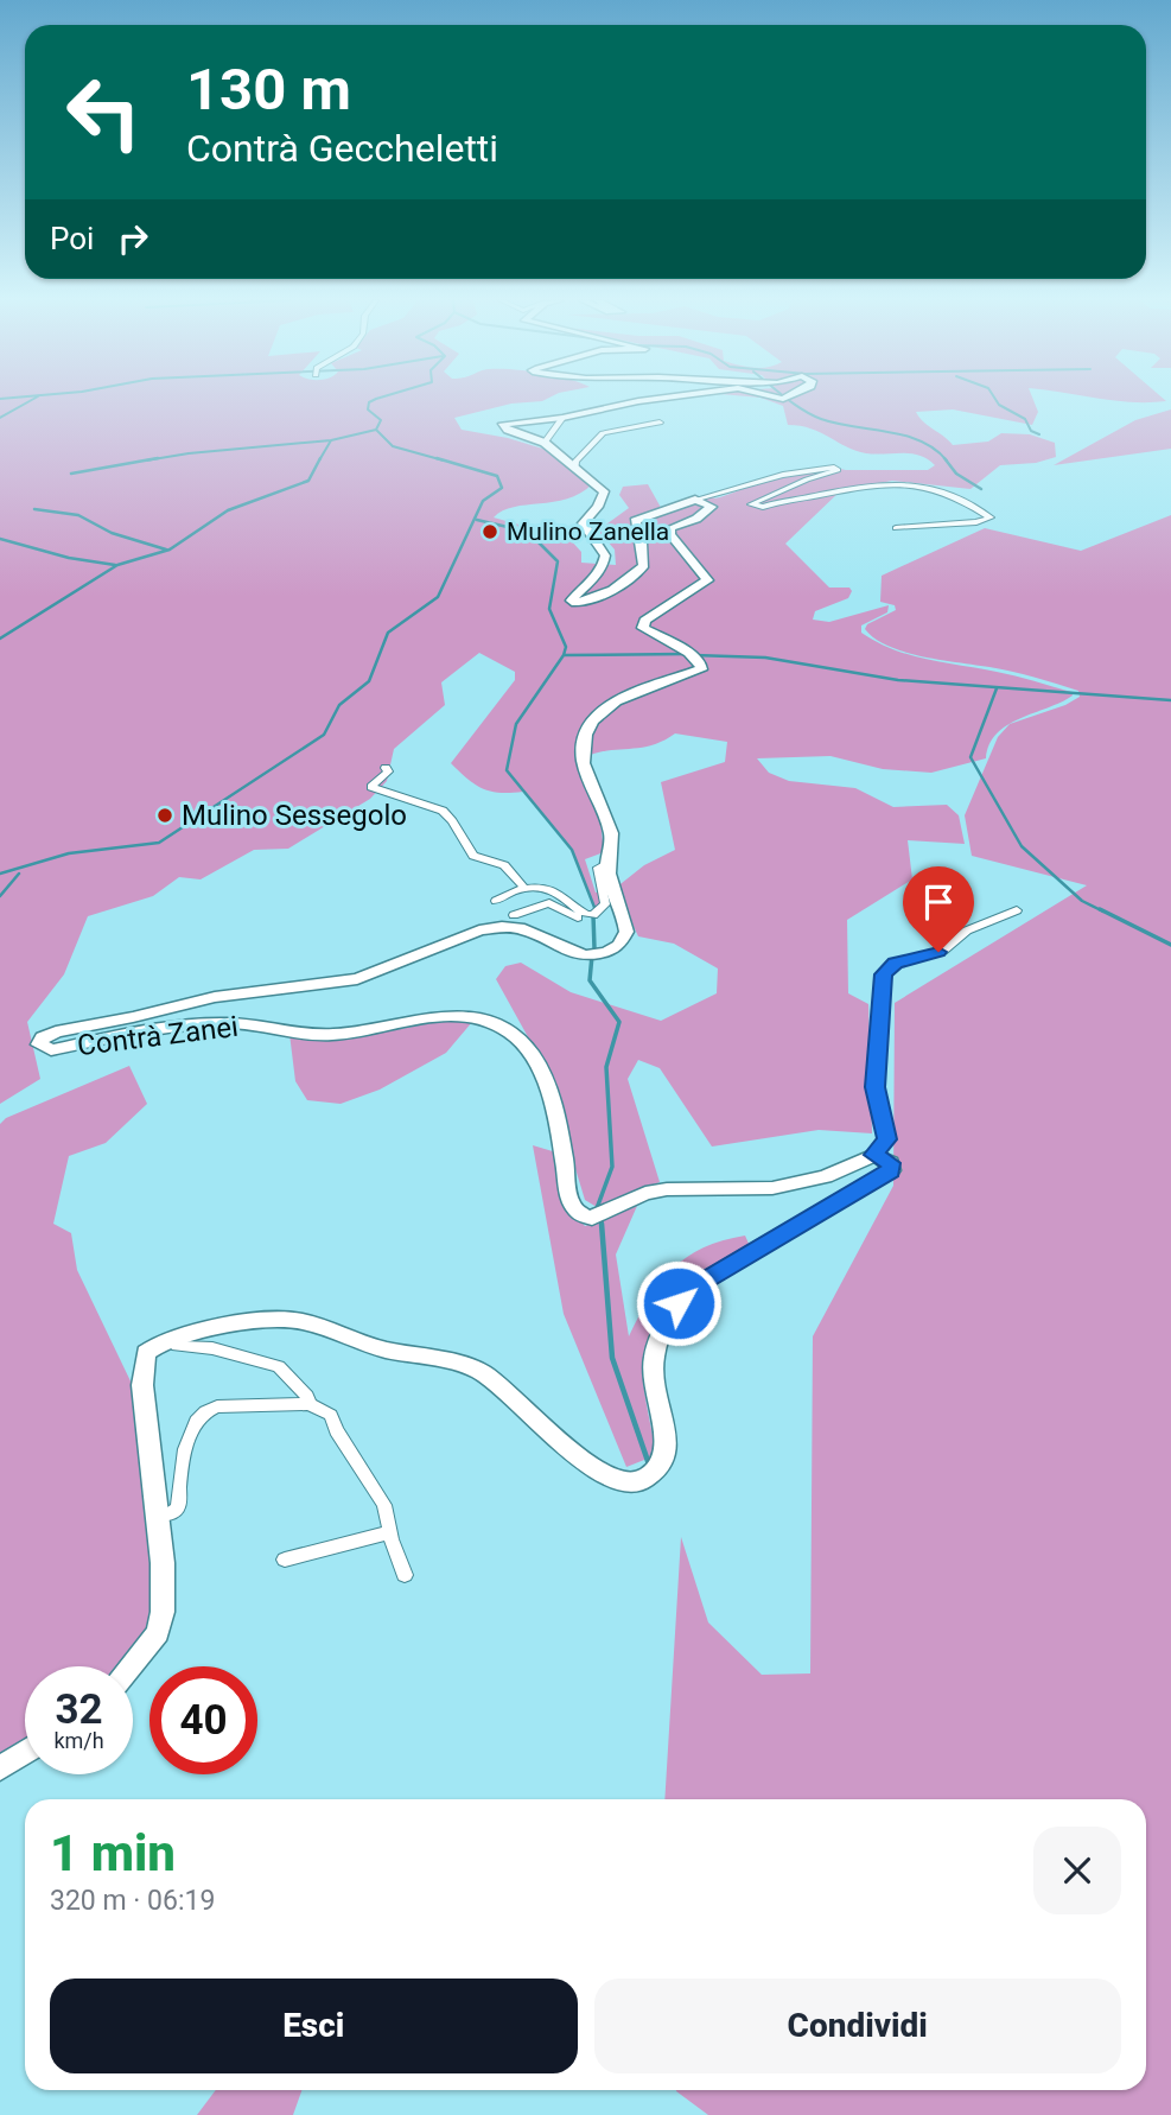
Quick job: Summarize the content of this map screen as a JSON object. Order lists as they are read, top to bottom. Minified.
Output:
{"streets":{"street":["Contrà Zanei"]},"places":["Mulino Zanella","Mulino Sessegolo"],"page":{"turn":["130 m","Contrà Geccheletti"],"then":"Poi","speed":"32 km/h","limit":"40","heading":["1 min","320 m · 06:19"],"buttons":["Esci","Condividi"]}}
